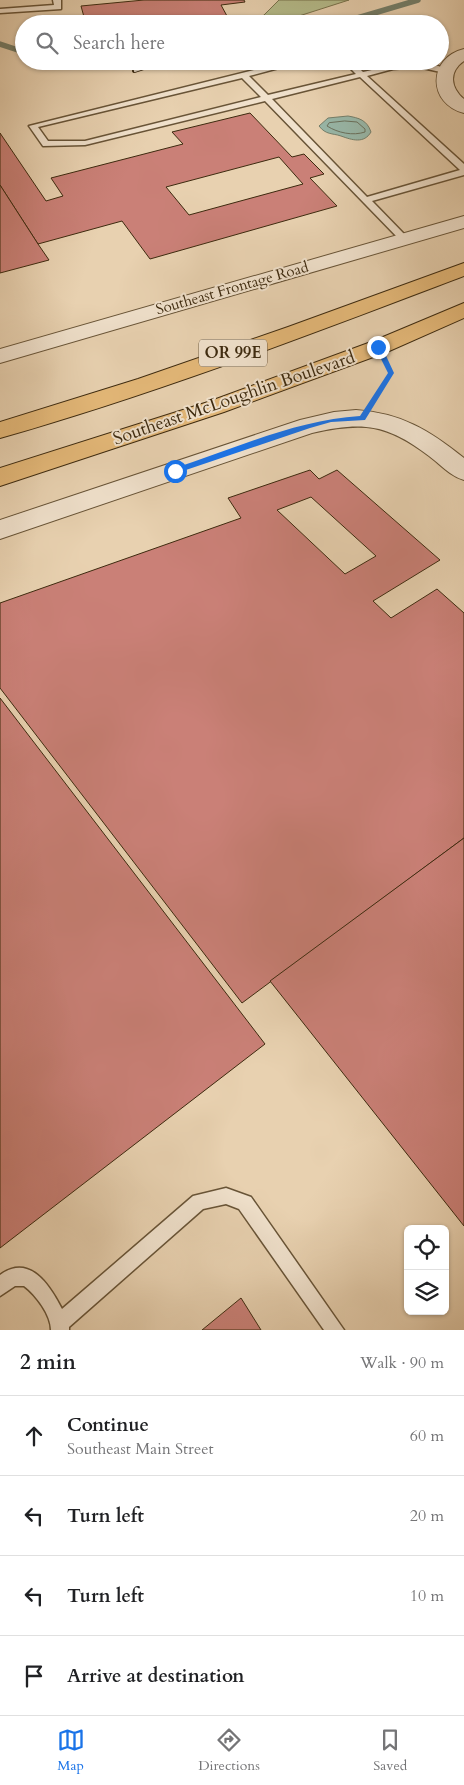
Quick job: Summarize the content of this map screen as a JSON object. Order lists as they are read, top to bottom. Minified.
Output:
{"streets":{"highway":["OR 99E","Southeast McLoughlin Boulevard"],"street":["Southeast Frontage Road"]},"page":{"search":"Search here","heading":["2 min","Walk · 90 m"],"list":[["Continue","Southeast Main Street","60 m"],["Turn left","20 m"],["Turn left","10 m"],"Arrive at destination"],"nav":["Map","Directions","Saved"]}}
